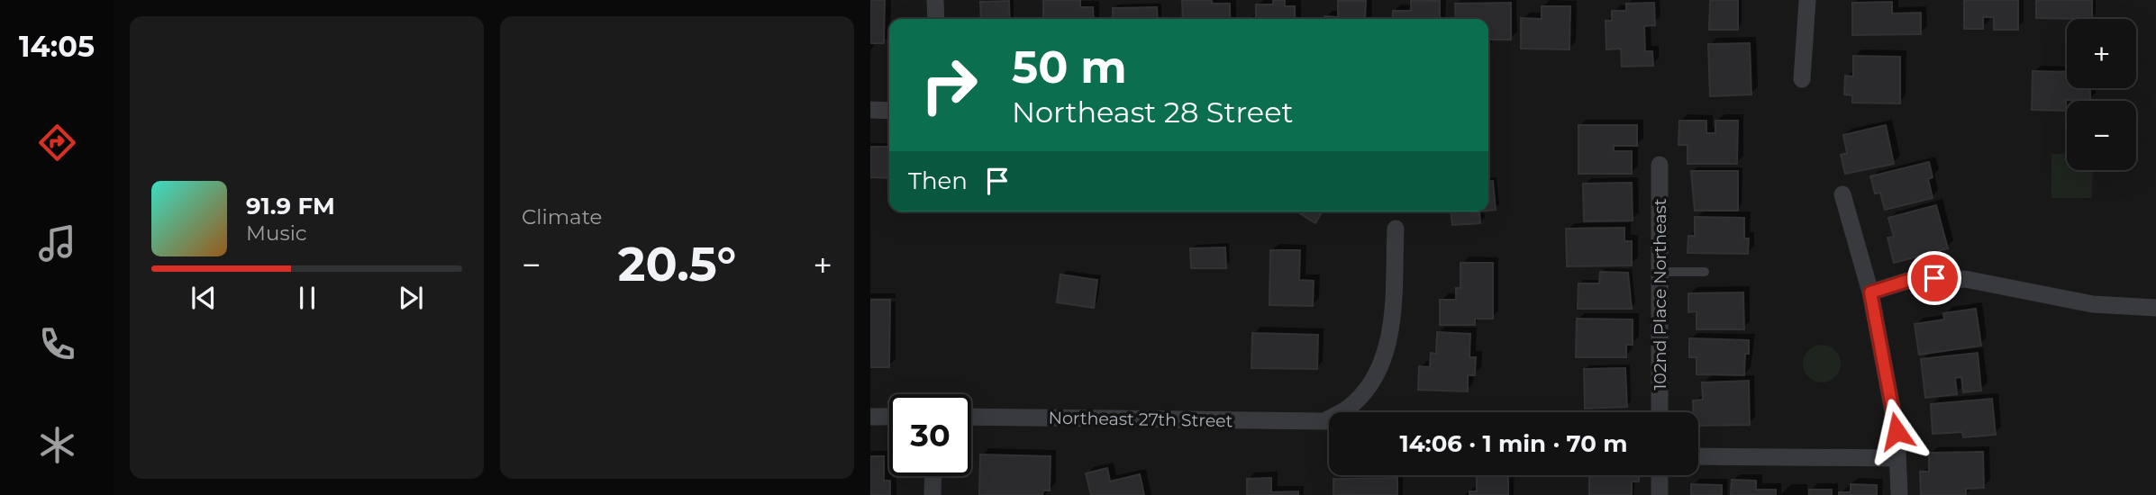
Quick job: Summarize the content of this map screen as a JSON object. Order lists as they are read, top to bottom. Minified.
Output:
{"streets":{"street":["102nd Place Northeast","Northeast 27th Street"]},"page":{"tabs":"14:05","tile":"Climate","map_buttons":["+","−"],"turn":["50 m","Northeast 28 Street"],"then":"Then","song":["91.9 FM","Music"],"heat":["−","20.5°","+"],"limit":"30","trip":"14:06 · 1 min · 70 m"}}
